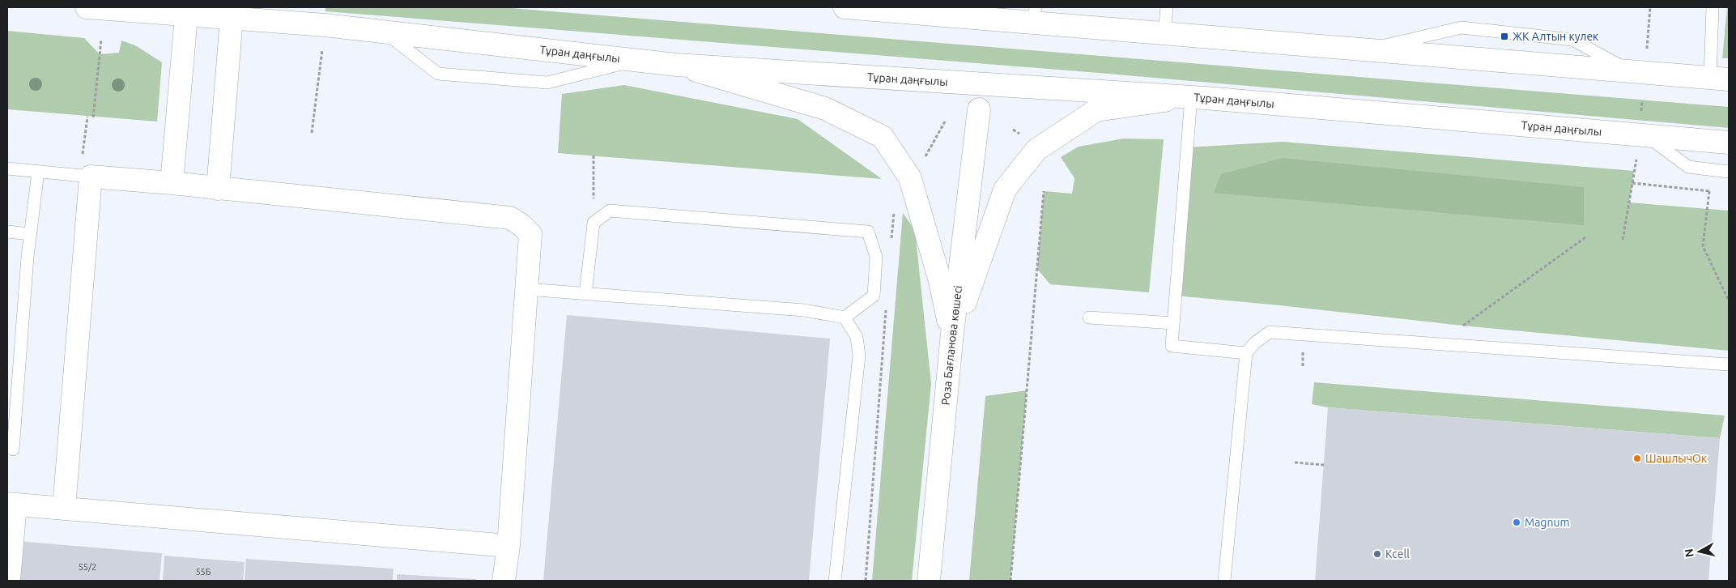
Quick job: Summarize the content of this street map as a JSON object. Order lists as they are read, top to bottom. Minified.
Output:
{"streets":{"street":["Тұран даңғылы","Роза Бағланова көшесі"]},"places":{"transit":["ЖК Алтын кулек"],"other":["ШашлычОк","Magnum","Kcell"]},"house_numbers":["55/2","55Б"],"north":"left"}
